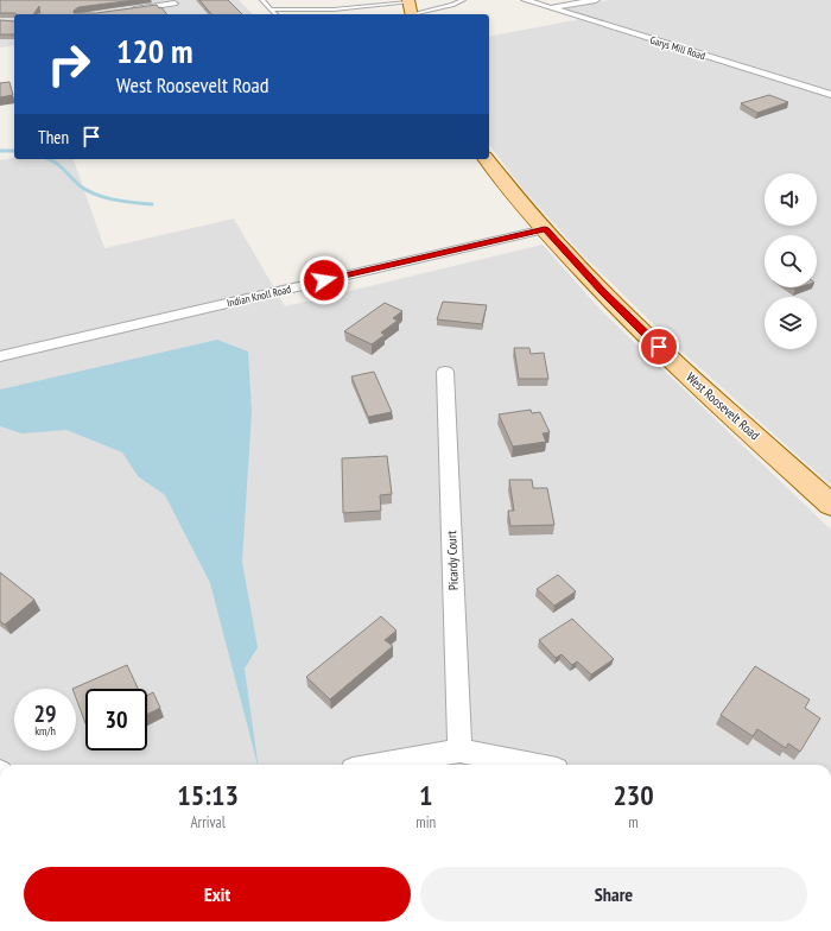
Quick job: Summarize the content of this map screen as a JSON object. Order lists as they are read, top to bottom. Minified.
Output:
{"streets":{"main road":["West Roosevelt Road"],"street":["Garys Mill Road","Indian Knoll Road","Picardy Court"]},"crossings":[["Indian Knoll Road","West Roosevelt Road"]],"page":{"turn":["120 m","West Roosevelt Road"],"then":"Then","speed":"29 km/h","limit":"30","eta":["15:13","Arrival","1","min","230","m"],"buttons":["Exit","Share"]}}
